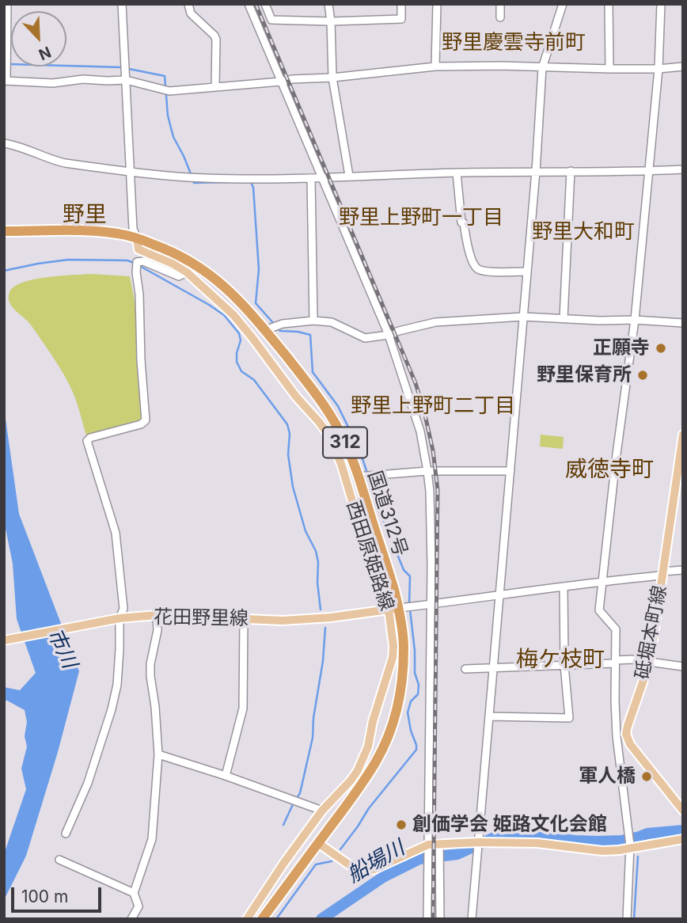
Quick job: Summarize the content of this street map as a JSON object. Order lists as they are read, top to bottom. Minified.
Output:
{"streets":{"highway":["312","国道312号"],"main road":["西田原姫路線","花田野里線","砥堀本町線"]},"crossings":[["国道312号","西田原姫路線"],["国道312号","花田野里線"],["西田原姫路線","花田野里線"]],"districts":["野里慶雲寺前町","野里","野里上野町一丁目","野里大和町","野里上野町二丁目","威徳寺町","梅ケ枝町"],"water":["市川","船場川"],"places":["正願寺","野里保育所","軍人橋","創価学会 姫路文化会館"],"scale_bar":"100 m","north":"bottom right"}
